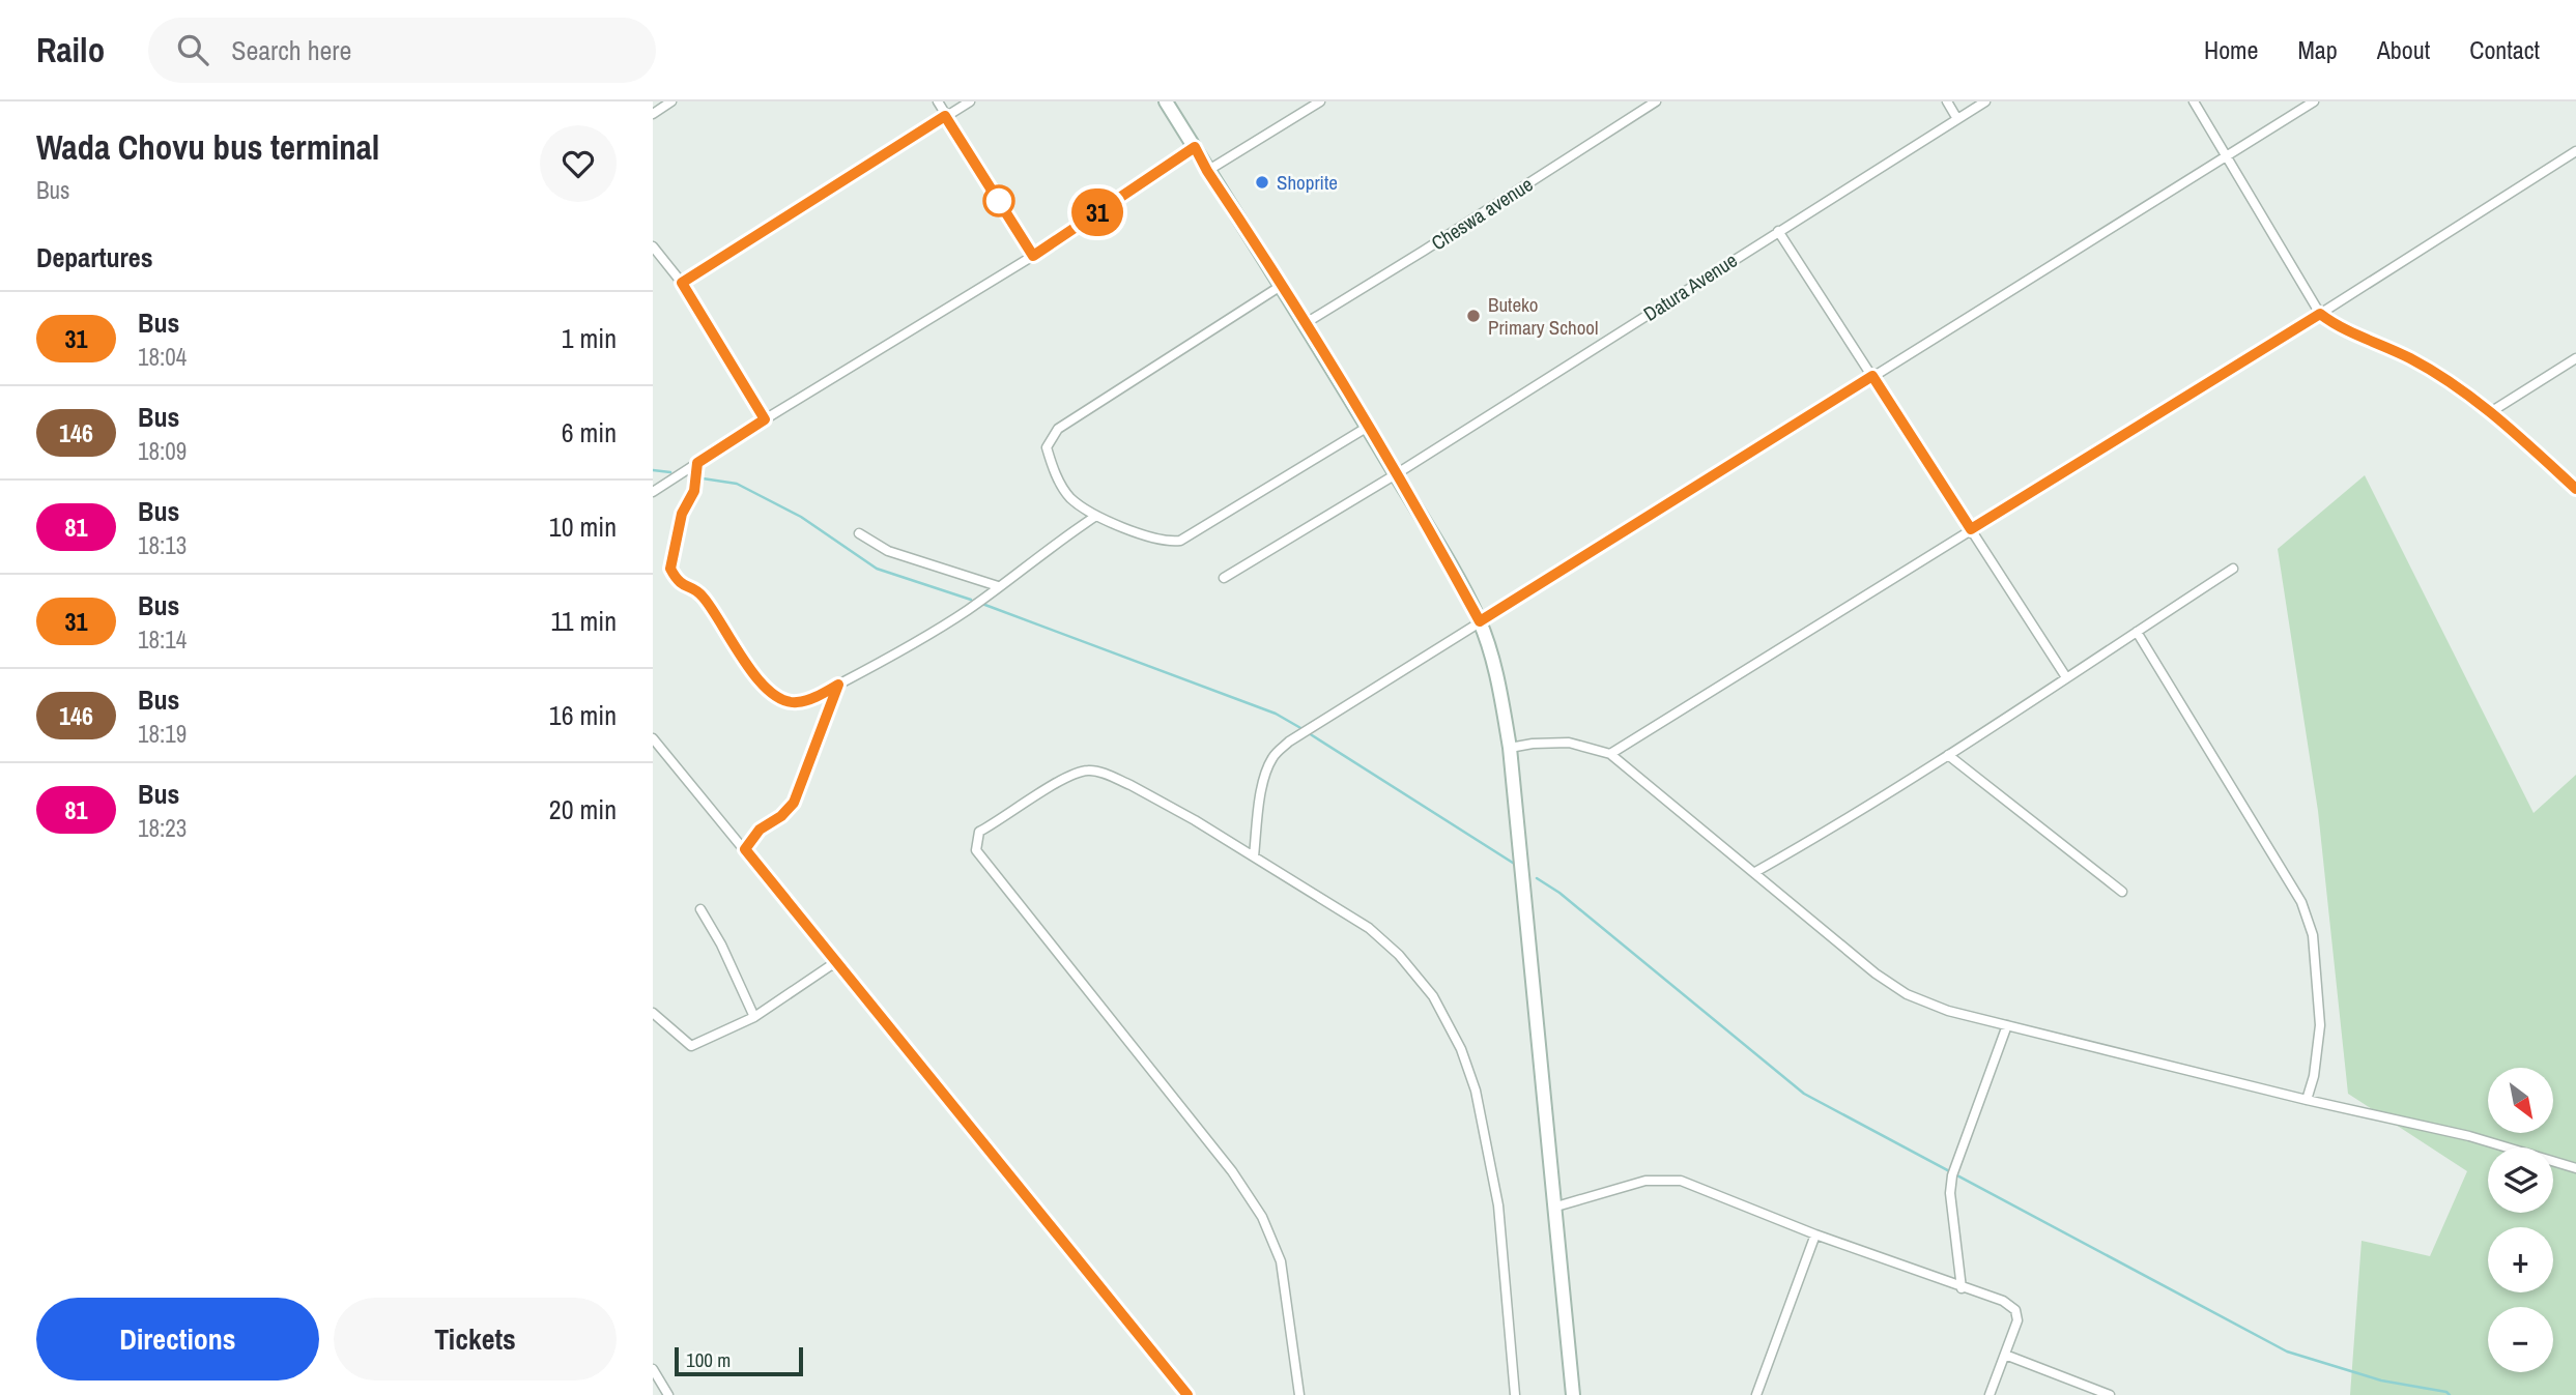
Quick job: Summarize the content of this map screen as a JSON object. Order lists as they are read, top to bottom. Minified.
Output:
{"streets":{"street":["Cheswa avenue","Datura Avenue"]},"places":["Shoprite","Buteko Primary School"],"lines":["bus line 31"],"scale_bar":"100 m","north":"bottom right","page":{"header":"Railo","search":"Search here","nav":["Home","Map","About","Contact"],"heading":[["Wada Chovu bus terminal","Bus"],"Departures"],"on_map":"31","list":[{"mark":"31","name":"Bus","note":"18:04","value":"1 min"},{"mark":"146","name":"Bus","note":"18:09","value":"6 min"},{"mark":"81","name":"Bus","note":"18:13","value":"10 min"},{"mark":"31","name":"Bus","note":"18:14","value":"11 min"},{"mark":"146","name":"Bus","note":"18:19","value":"16 min"},{"mark":"81","name":"Bus","note":"18:23","value":"20 min"}],"map_buttons":["+","−"],"buttons":["Directions","Tickets"],"scale":"100 m"}}
